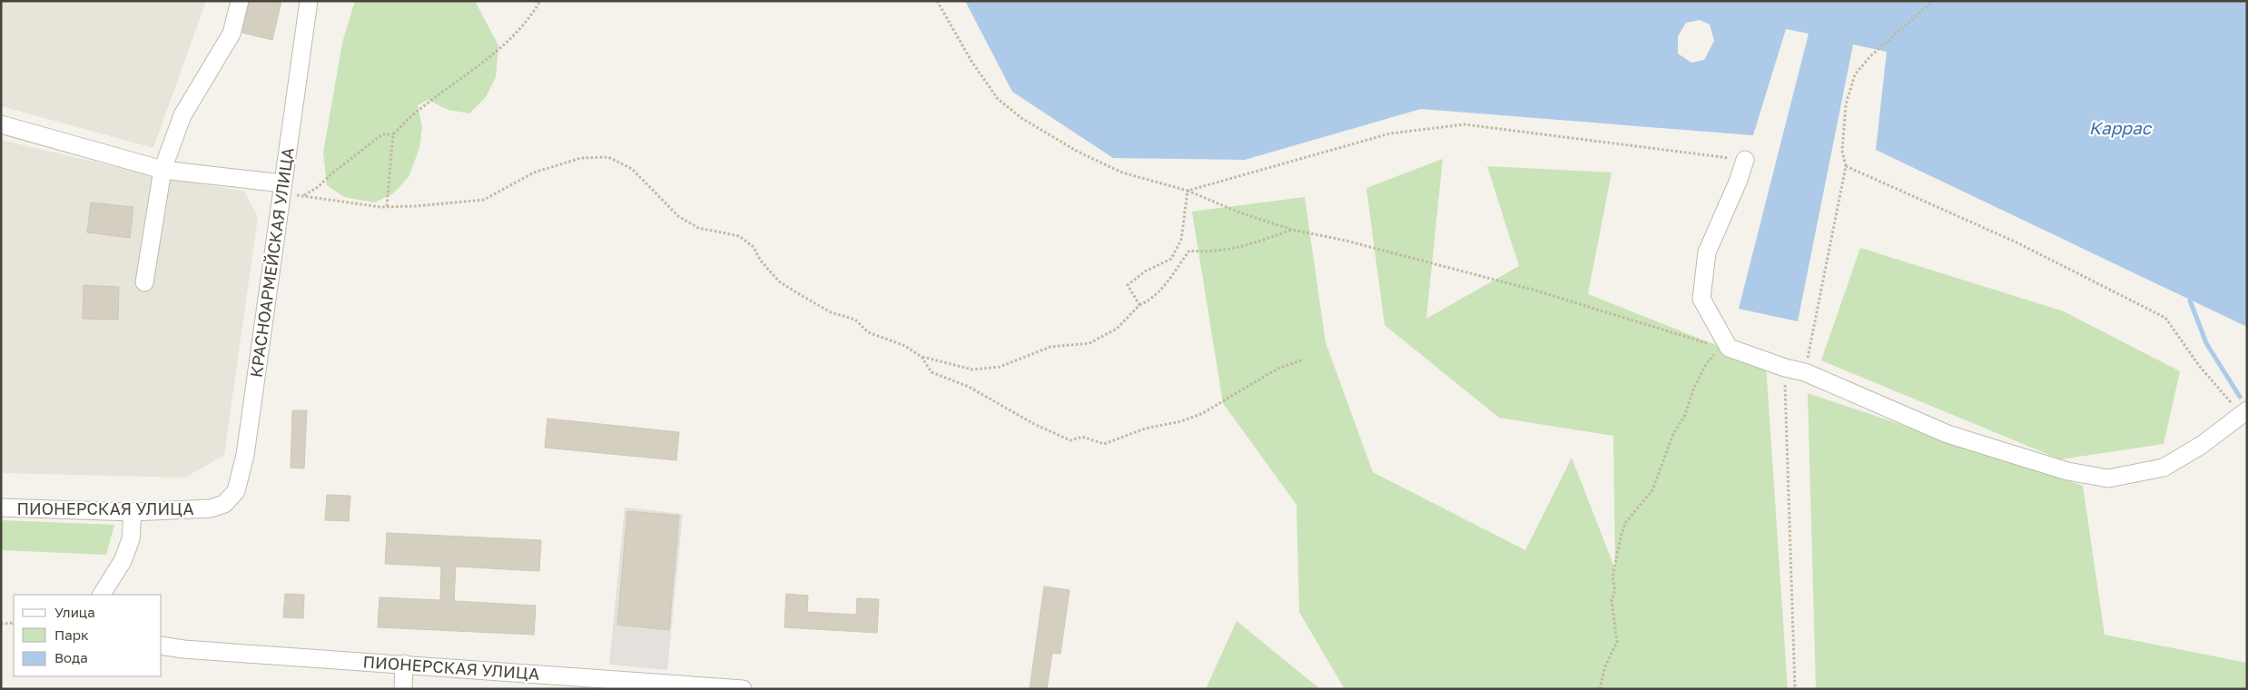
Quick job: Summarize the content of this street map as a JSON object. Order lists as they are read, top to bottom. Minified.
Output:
{"streets":{"street":["КРАСНОАРМЕЙСКАЯ УЛИЦА","ПИОНЕРСКАЯ УЛИЦА"]},"crossings":[["КРАСНОАРМЕЙСКАЯ УЛИЦА","ПИОНЕРСКАЯ УЛИЦА"]],"water":["Каррас"],"legend":["Улица","Парк","Вода"]}
